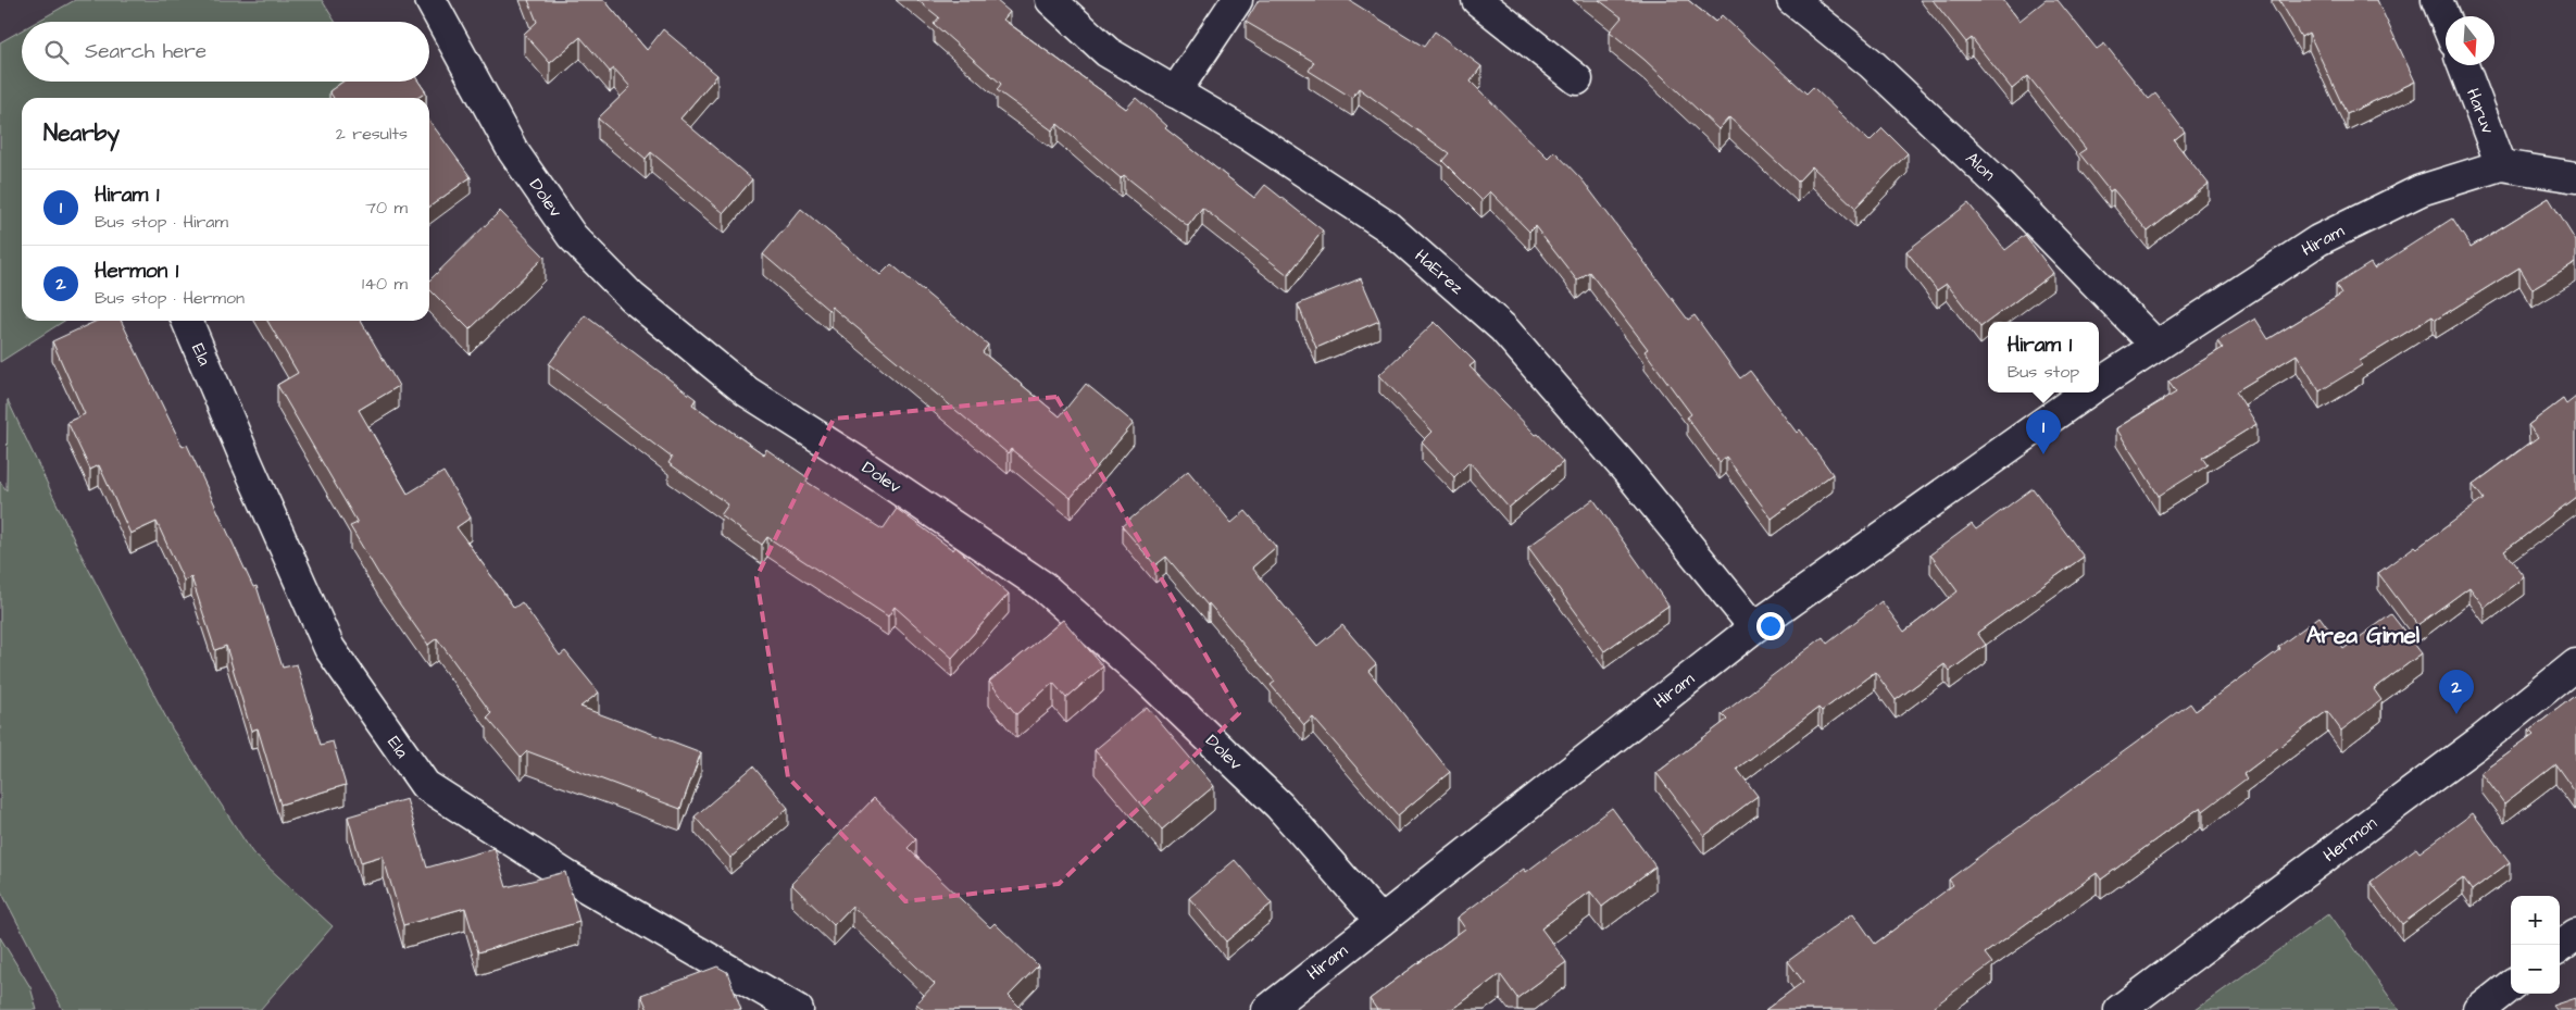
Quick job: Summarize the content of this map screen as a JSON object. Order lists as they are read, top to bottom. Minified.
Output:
{"streets":{"street":["Haruv","Alon","Dolev","Hiram","HaErez","Ela","Hermon"]},"crossings":[["Haruv","Hiram"],["Alon","Hiram"],["Dolev","Hiram"],["Hiram","HaErez"]],"districts":["Area Gimel"],"north":"bottom","page":{"search":"Search here","heading":["Nearby","2 results"],"list":[{"mark":"1","name":"Hiram 1","note":"Bus stop · Hiram","value":"70 m"},{"mark":"2","name":"Hermon 1","note":"Bus stop · Hermon","value":"140 m"}],"popup":["Hiram 1","Bus stop"],"pins":["1","2"],"map_buttons":["+","−"]}}
